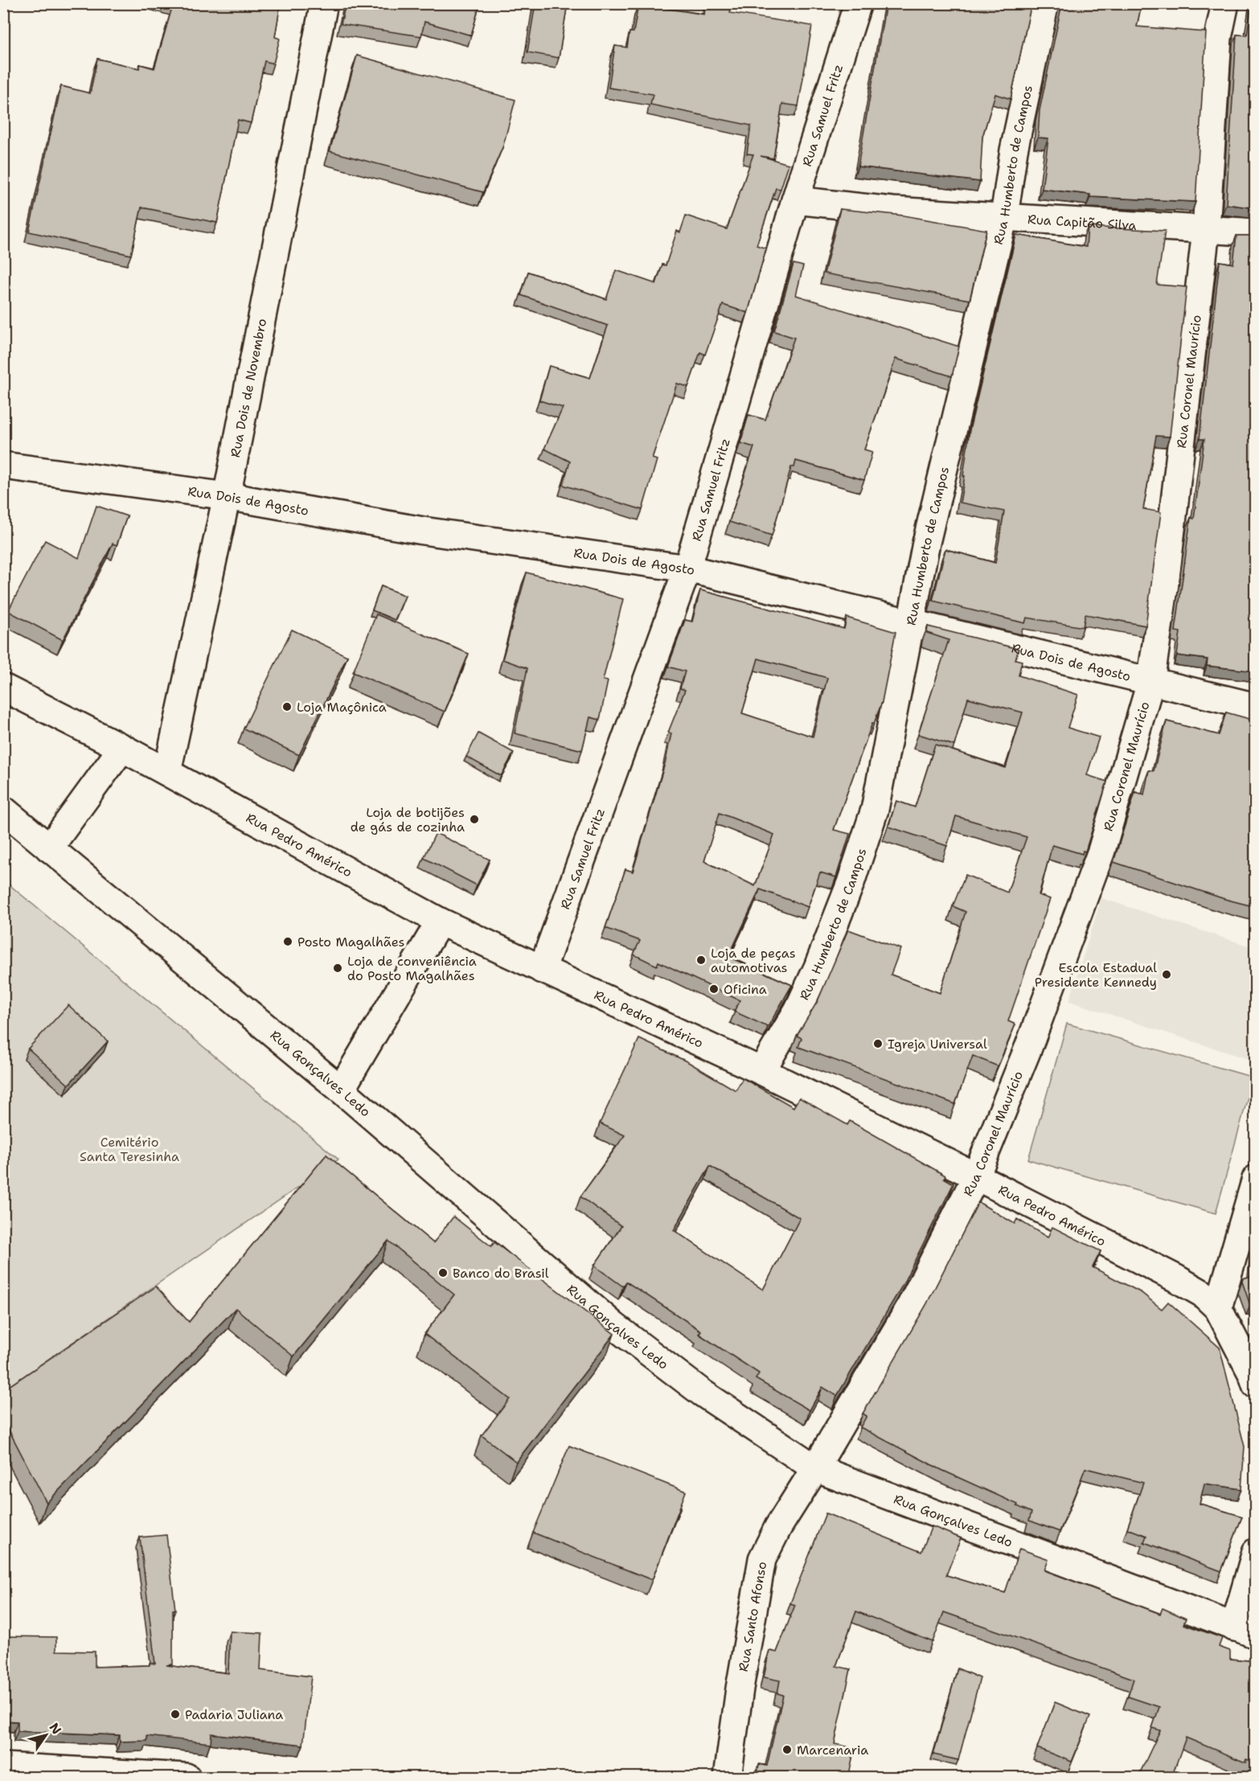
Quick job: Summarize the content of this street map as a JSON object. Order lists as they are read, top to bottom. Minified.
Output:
{"streets":{"street":["Rua Samuel Fritz","Rua Humberto de Campos","Rua Capitão Silva","Rua Coronel Maurício","Rua Dois de Novembro","Rua Dois de Agosto","Rua Pedro Américo","Rua Gonçalves Ledo","Rua Santo Afonso"]},"crossings":[["Rua Samuel Fritz","Rua Capitão Silva"],["Rua Samuel Fritz","Rua Dois de Agosto"],["Rua Samuel Fritz","Rua Pedro Américo"],["Rua Humberto de Campos","Rua Capitão Silva"],["Rua Humberto de Campos","Rua Dois de Agosto"],["Rua Humberto de Campos","Rua Pedro Américo"],["Rua Capitão Silva","Rua Coronel Maurício"],["Rua Coronel Maurício","Rua Dois de Agosto"],["Rua Coronel Maurício","Rua Pedro Américo"],["Rua Coronel Maurício","Rua Gonçalves Ledo"],["Rua Coronel Maurício","Rua Santo Afonso"],["Rua Dois de Novembro","Rua Dois de Agosto"],["Rua Dois de Novembro","Rua Pedro Américo"],["Rua Gonçalves Ledo","Rua Santo Afonso"]],"parks":["Cemitério Santa Teresinha"],"places":["Loja Maçônica","Loja de botijões de gás de cozinha","Posto Magalhães","Loja de peças automotivas","Loja de conveniência do Posto Magalhães","Escola Estadual Presidente Kennedy","Oficina","Igreja Universal","Banco do Brasil","Padaria Juliana","Marcenaria"],"north":"top right"}
